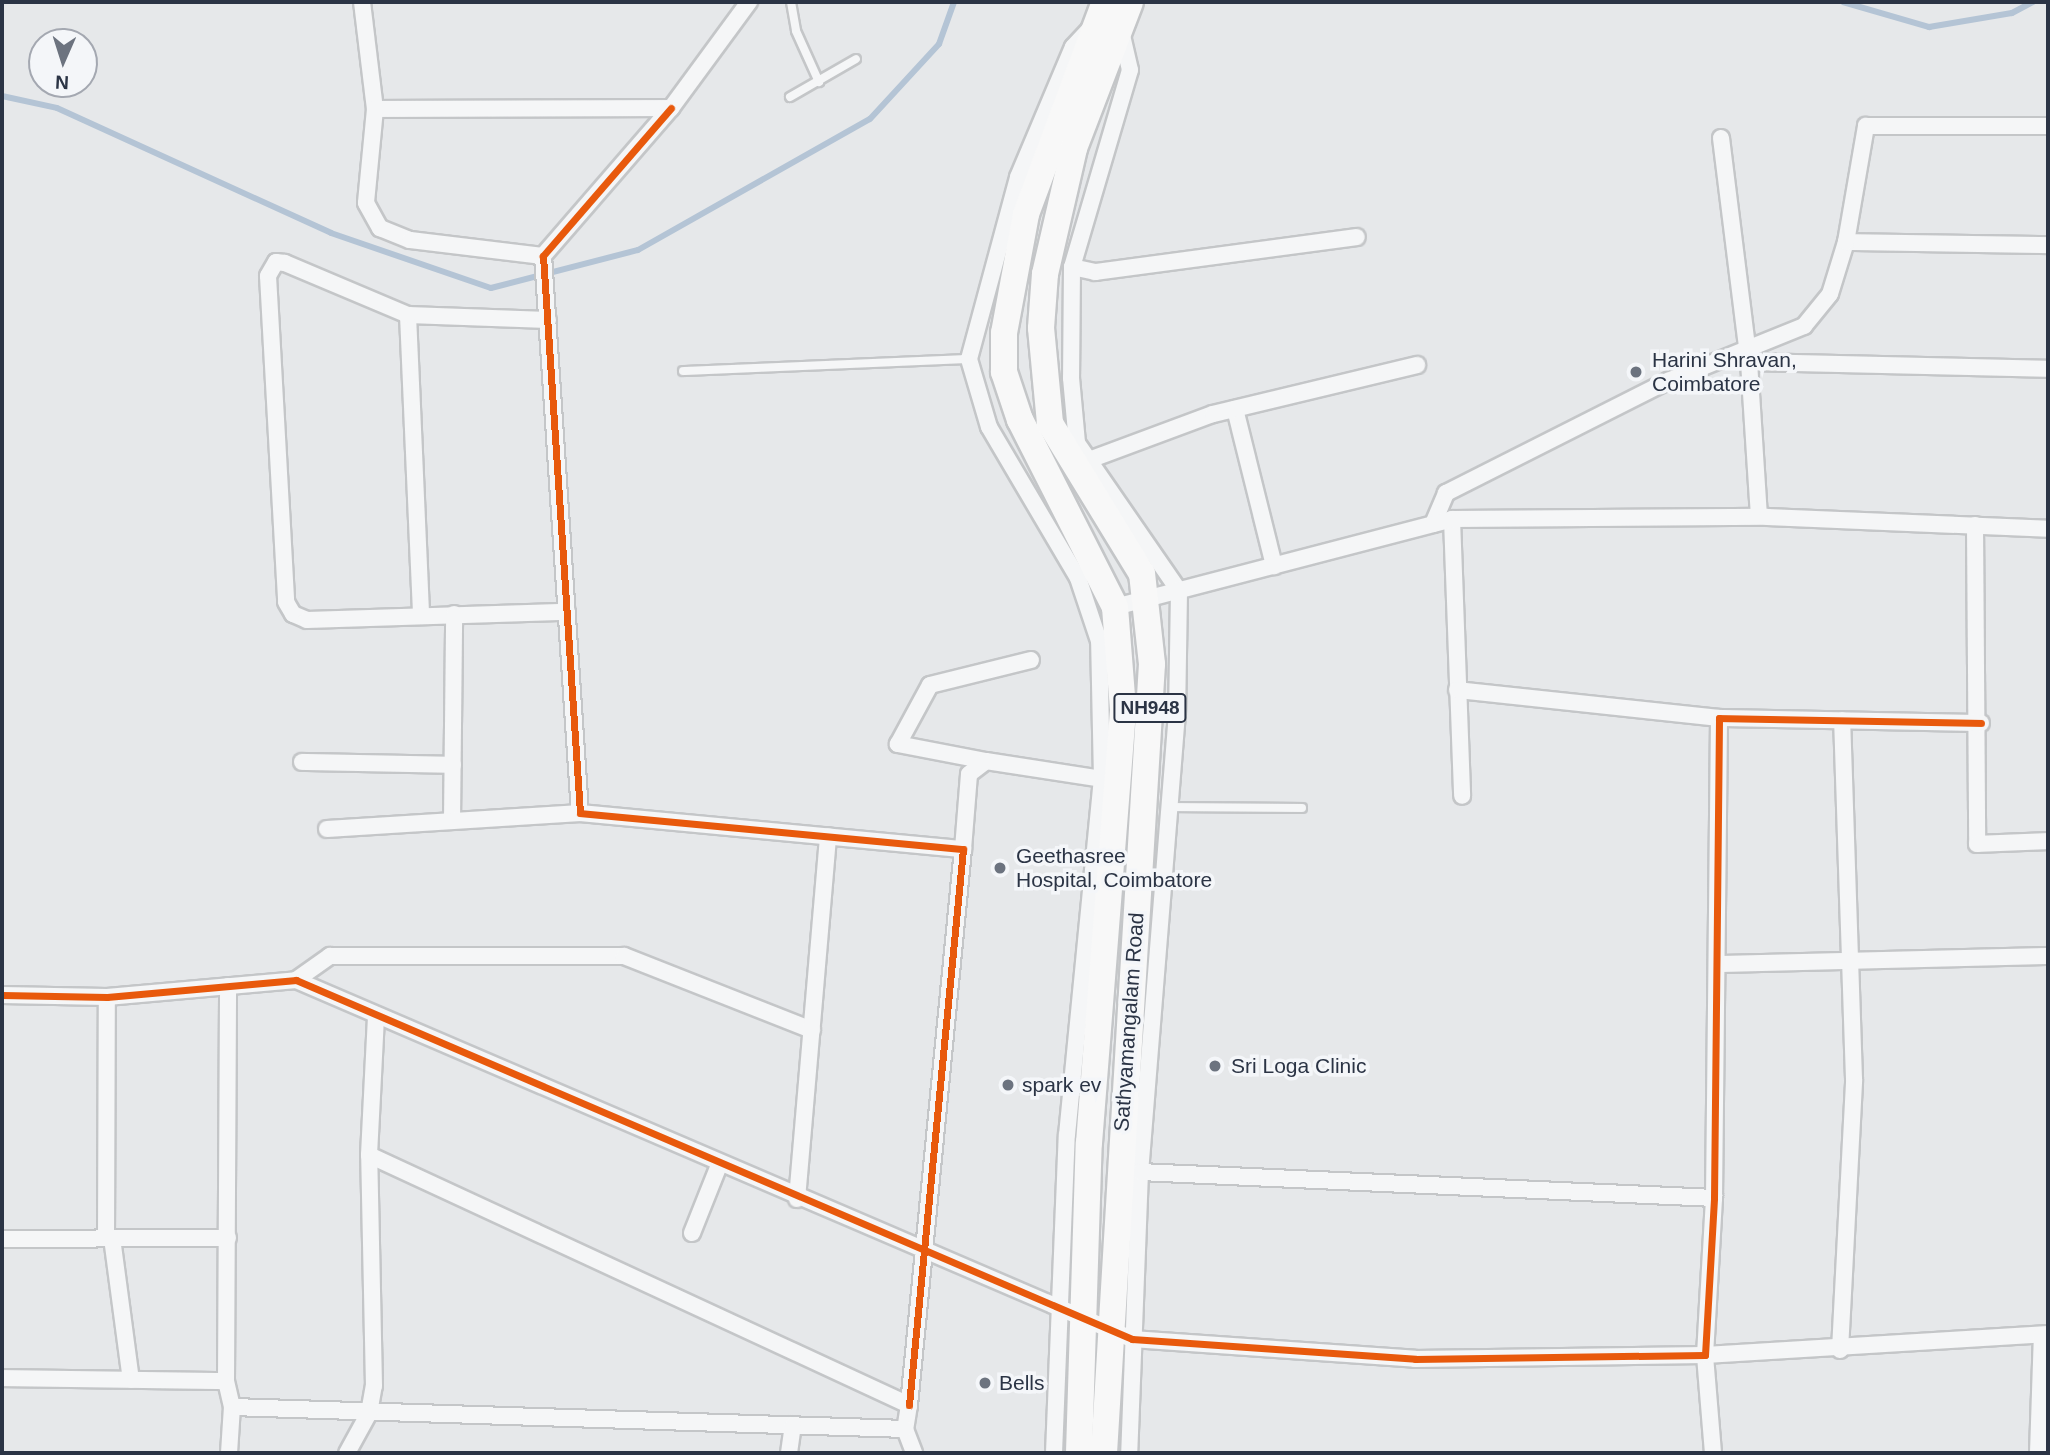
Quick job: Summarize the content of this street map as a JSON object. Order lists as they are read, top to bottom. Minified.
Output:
{"streets":{"highway":["NH948","Sathyamangalam Road"]},"crossings":[["NH948","Sathyamangalam Road"]],"places":["Harini Shravan, Coimbatore","Geethasree Hospital, Coimbatore","Sri Loga Clinic","spark ev","Bells"],"north":"bottom"}
